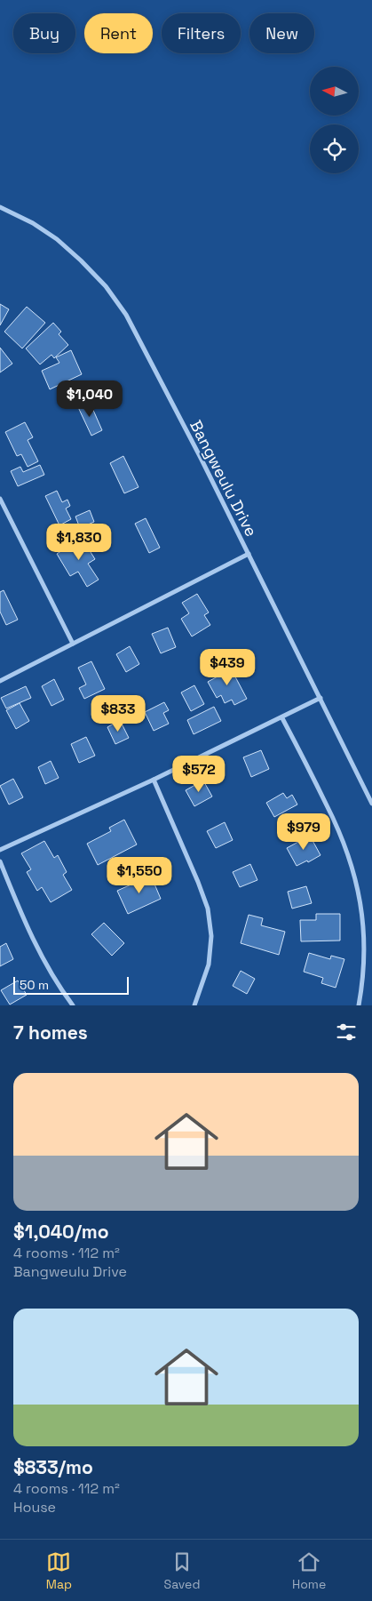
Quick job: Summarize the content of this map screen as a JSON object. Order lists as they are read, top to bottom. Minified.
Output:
{"streets":{"street":["Bangweulu Drive"]},"scale_bar":"50 m","north":"left","page":{"chip":["Buy","Rent","Filters","New"],"price":["$1,040","$1,830","$439","$833","$572","$979","$1,550"],"scale":"50 m","heading":"7 homes","list":[{"name":"$1,040/mo","note":"4 rooms · 112 m² · Bangweulu Drive"},{"name":"$833/mo","note":"4 rooms · 112 m² · House"}],"tabs":["Map","Saved","Home"]}}
